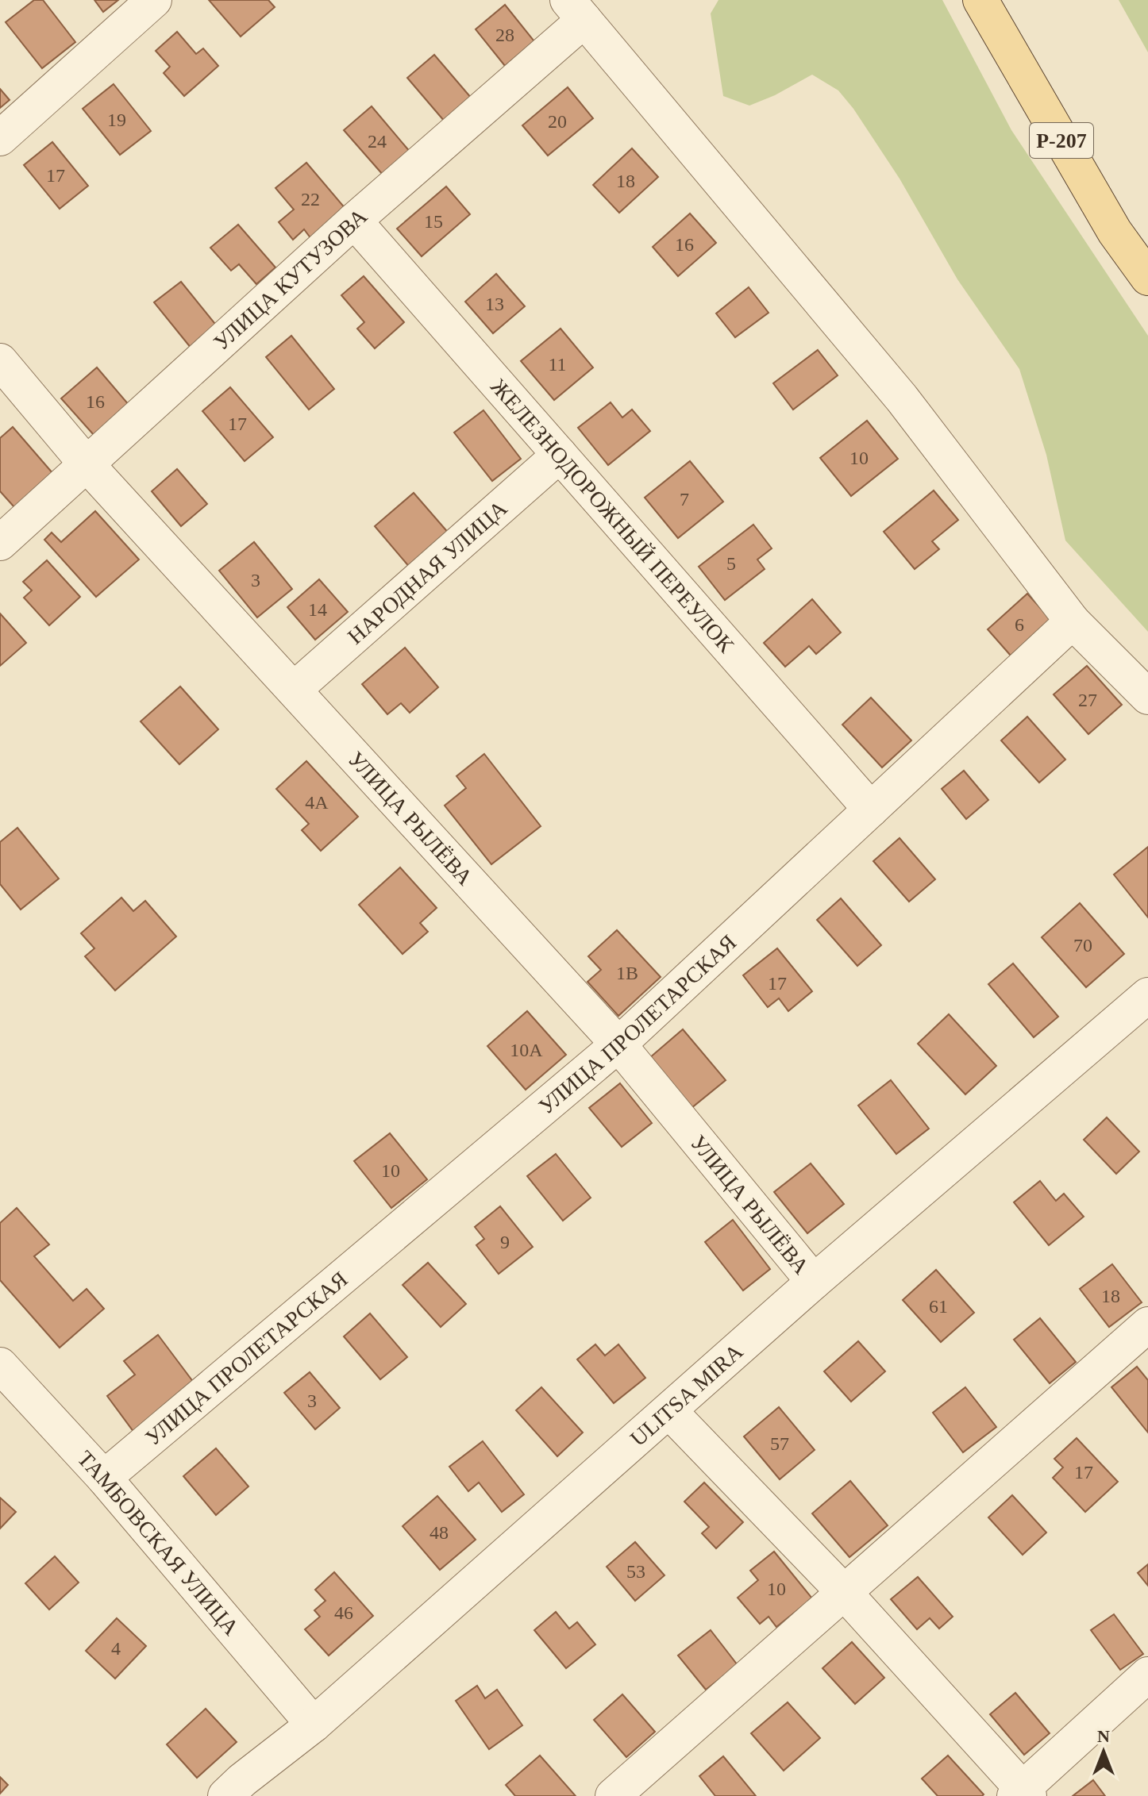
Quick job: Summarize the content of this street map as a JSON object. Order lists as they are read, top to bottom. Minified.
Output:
{"streets":{"main road":["Р-207"],"street":["УЛИЦА КУТУЗОВА","ЖЕЛЕЗНОДОРОЖНЫЙ ПЕРЕУЛОК","НАРОДНАЯ УЛИЦА","УЛИЦА РЫЛЁВА","УЛИЦА ПРОЛЕТАРСКАЯ","ULITSA MIRA","ТАМБОВСКАЯ УЛИЦА"]},"crossings":[["УЛИЦА КУТУЗОВА","ЖЕЛЕЗНОДОРОЖНЫЙ ПЕРЕУЛОК"],["УЛИЦА КУТУЗОВА","УЛИЦА РЫЛЁВА"],["ЖЕЛЕЗНОДОРОЖНЫЙ ПЕРЕУЛОК","НАРОДНАЯ УЛИЦА"],["ЖЕЛЕЗНОДОРОЖНЫЙ ПЕРЕУЛОК","УЛИЦА ПРОЛЕТАРСКАЯ"],["НАРОДНАЯ УЛИЦА","УЛИЦА РЫЛЁВА"],["УЛИЦА РЫЛЁВА","УЛИЦА ПРОЛЕТАРСКАЯ"],["УЛИЦА РЫЛЁВА","ULITSA MIRA"],["УЛИЦА ПРОЛЕТАРСКАЯ","ТАМБОВСКАЯ УЛИЦА"],["ULITSA MIRA","ТАМБОВСКАЯ УЛИЦА"]],"house_numbers":["28","19","20","24","17","18","22","15","16","13","11","16","17","10","7","5","3","14","6","27","4А","70","1В","17","10А","10","9","18","61","3","57","17","48","53","10","46","4"],"north":"top"}
